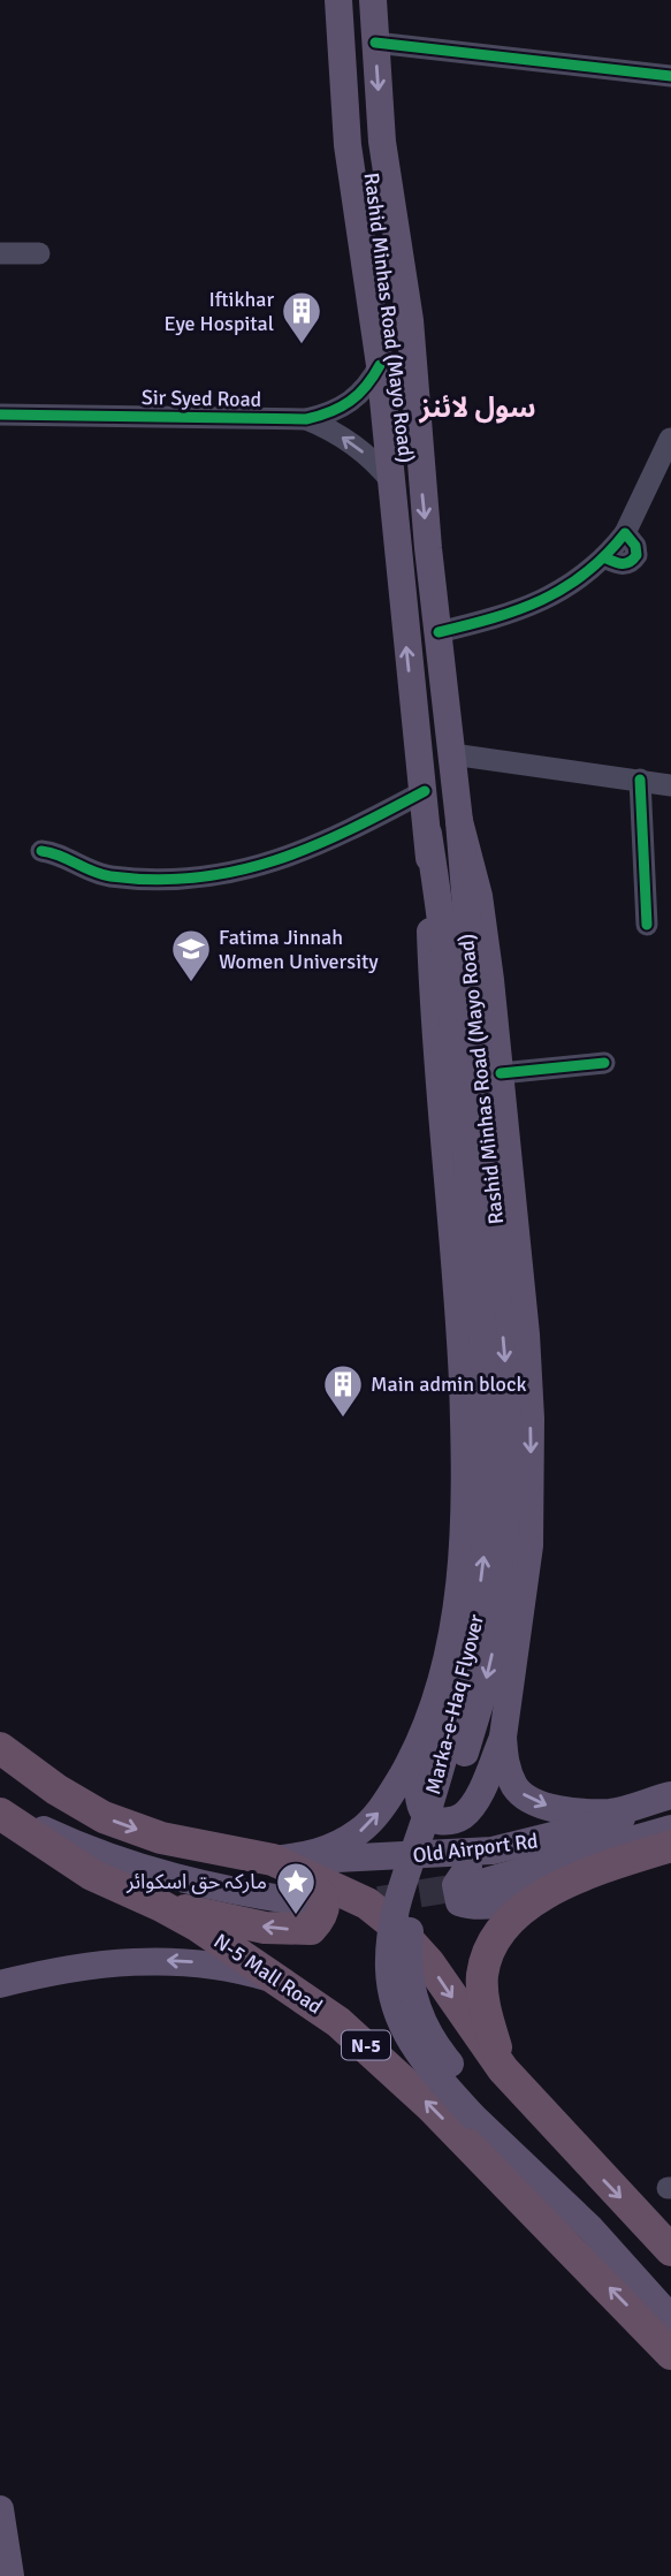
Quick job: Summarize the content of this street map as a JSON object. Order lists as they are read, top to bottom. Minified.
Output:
{"streets":{"highway":["N-5 Mall Road","N-5"],"main road":["Rashid Minhas Road (Mayo Road)","Marka-e-Haq Flyover","Old Airport Rd"],"street":["Sir Syed Road"]},"crossings":[["Rashid Minhas Road (Mayo Road)","Sir Syed Road"],["Rashid Minhas Road (Mayo Road)","Marka-e-Haq Flyover"],["Rashid Minhas Road (Mayo Road)","Old Airport Rd"]],"districts":["سول لائنز"],"places":{"building":["Iftikhar Eye Hospital","Main admin block"],"school or university":["Fatima Jinnah Women University"],"place":["مارکہ حق اسکوائر"]}}
